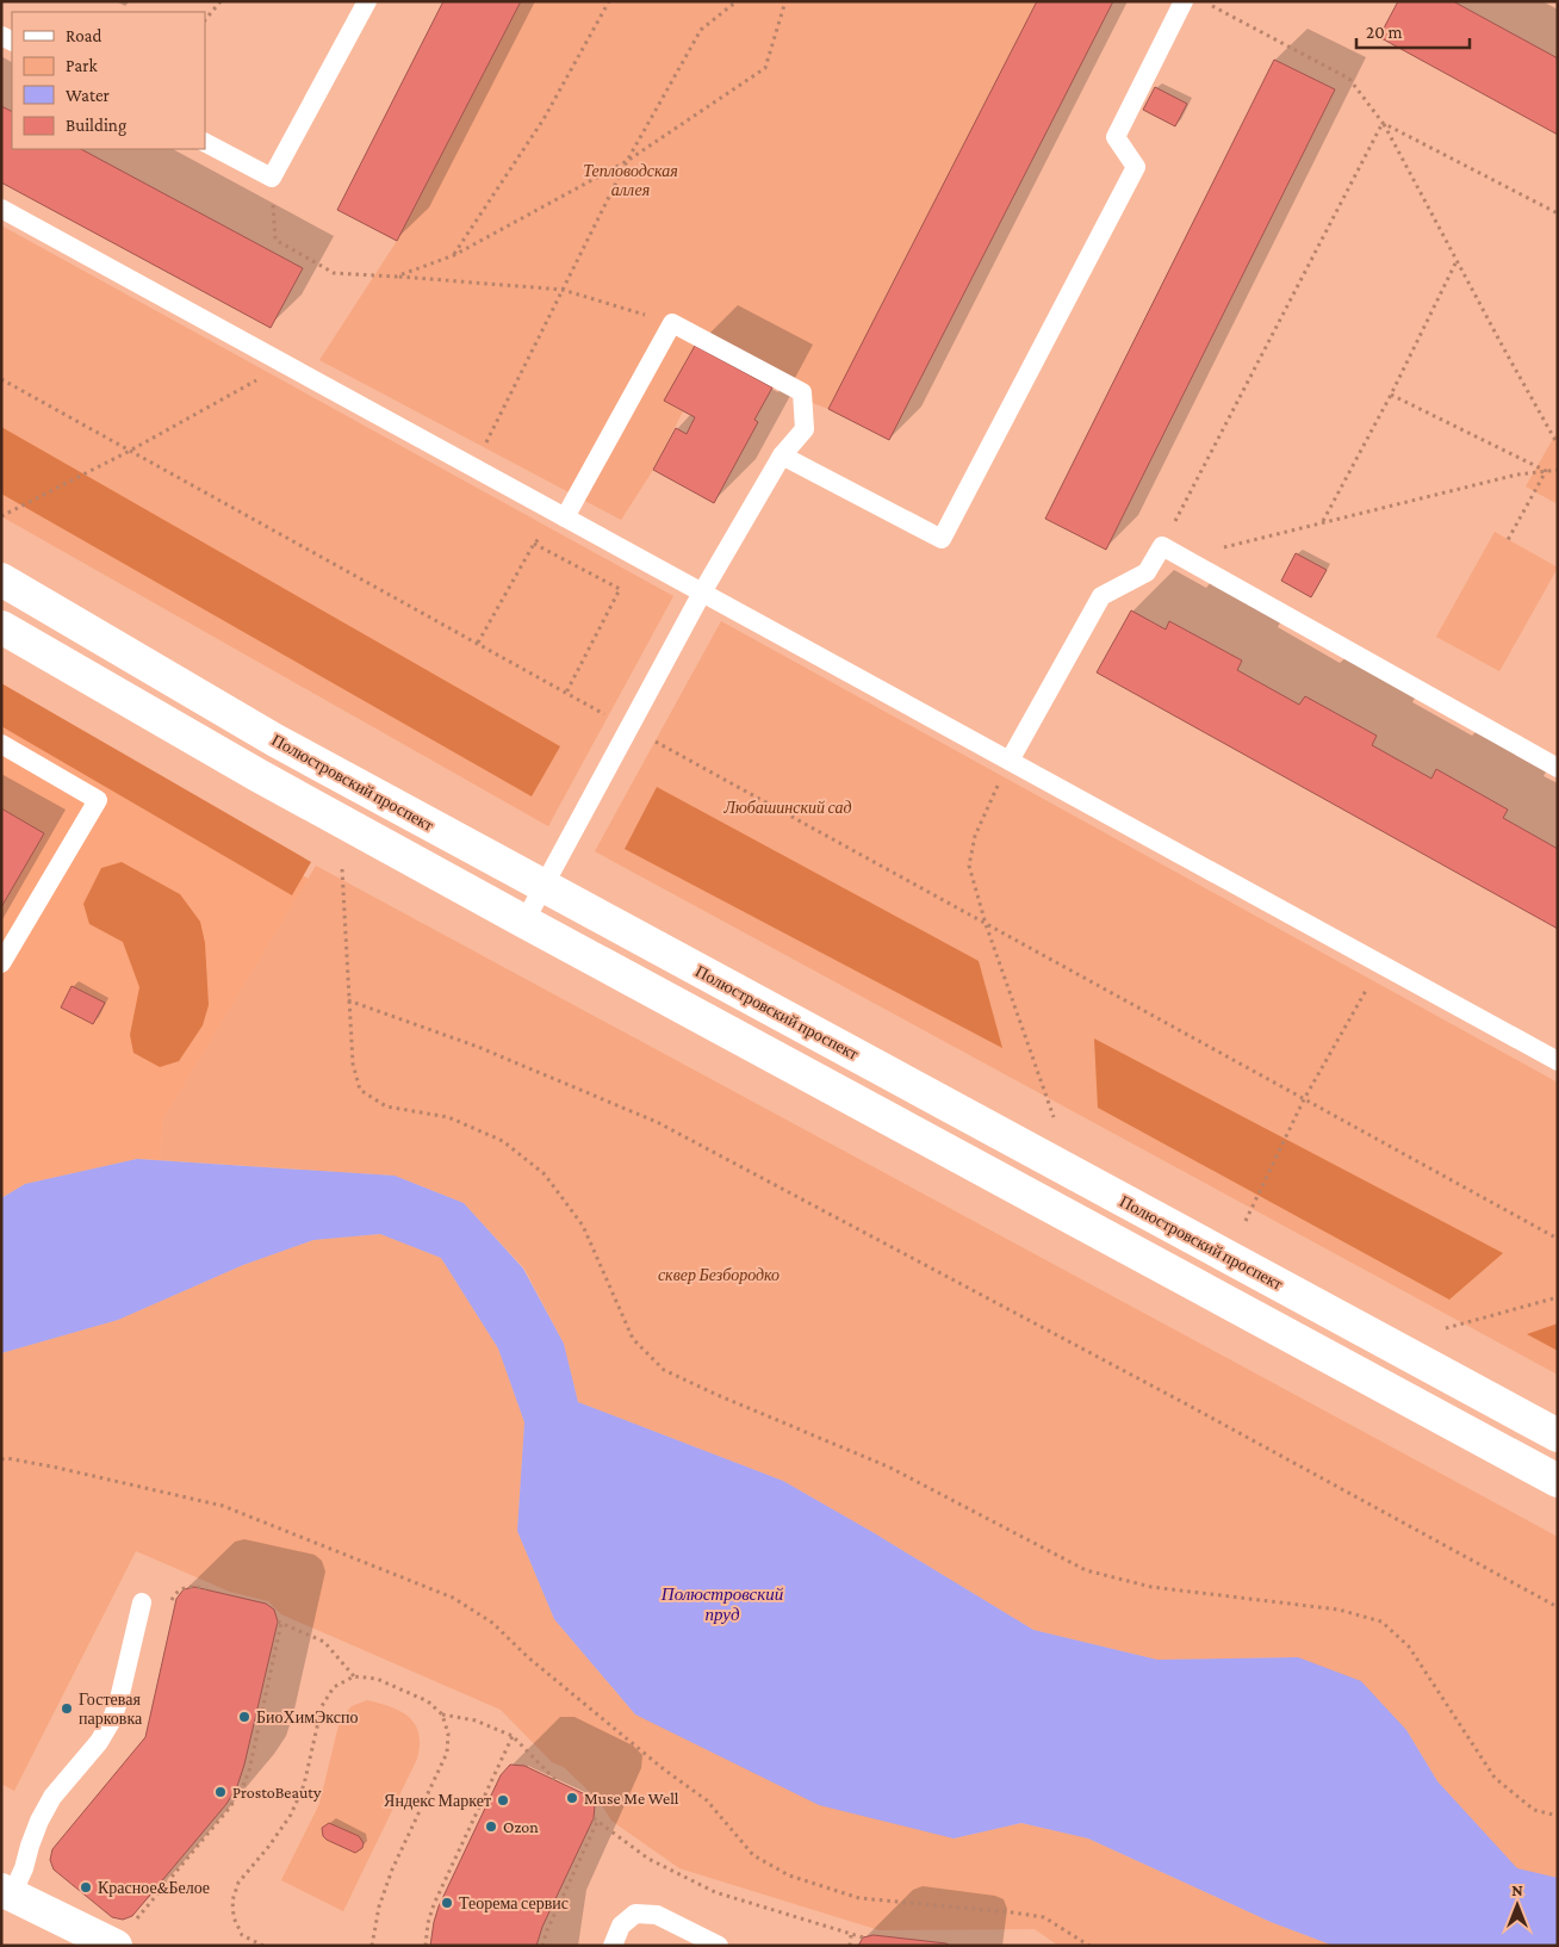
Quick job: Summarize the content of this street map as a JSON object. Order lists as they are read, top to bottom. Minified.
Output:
{"streets":{"main road":["Полюстровский проспект"]},"water":["Полюстровский пруд"],"parks":["Тепловодская аллея","Любашинский сад","сквер Безбородко"],"places":["Гостевая парковка","БиоХимЭкспо","ProstoBeauty","Muse Me Well","Яндекс Маркет","Ozon","Красное&Белое","Теорема сервис"],"legend":["Road","Park","Water","Building"],"scale_bar":"20 m","north":"top"}
